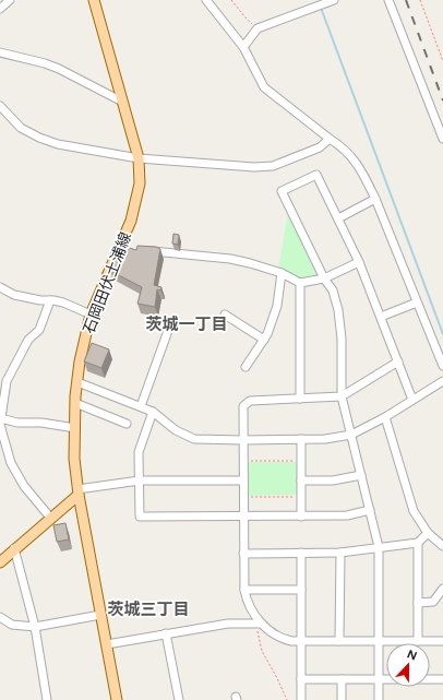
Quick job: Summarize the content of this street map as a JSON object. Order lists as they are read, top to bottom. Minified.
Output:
{"streets":{"main road":["石岡田伏土浦線"]},"districts":["茨城一丁目","茨城三丁目"],"north":"top"}
